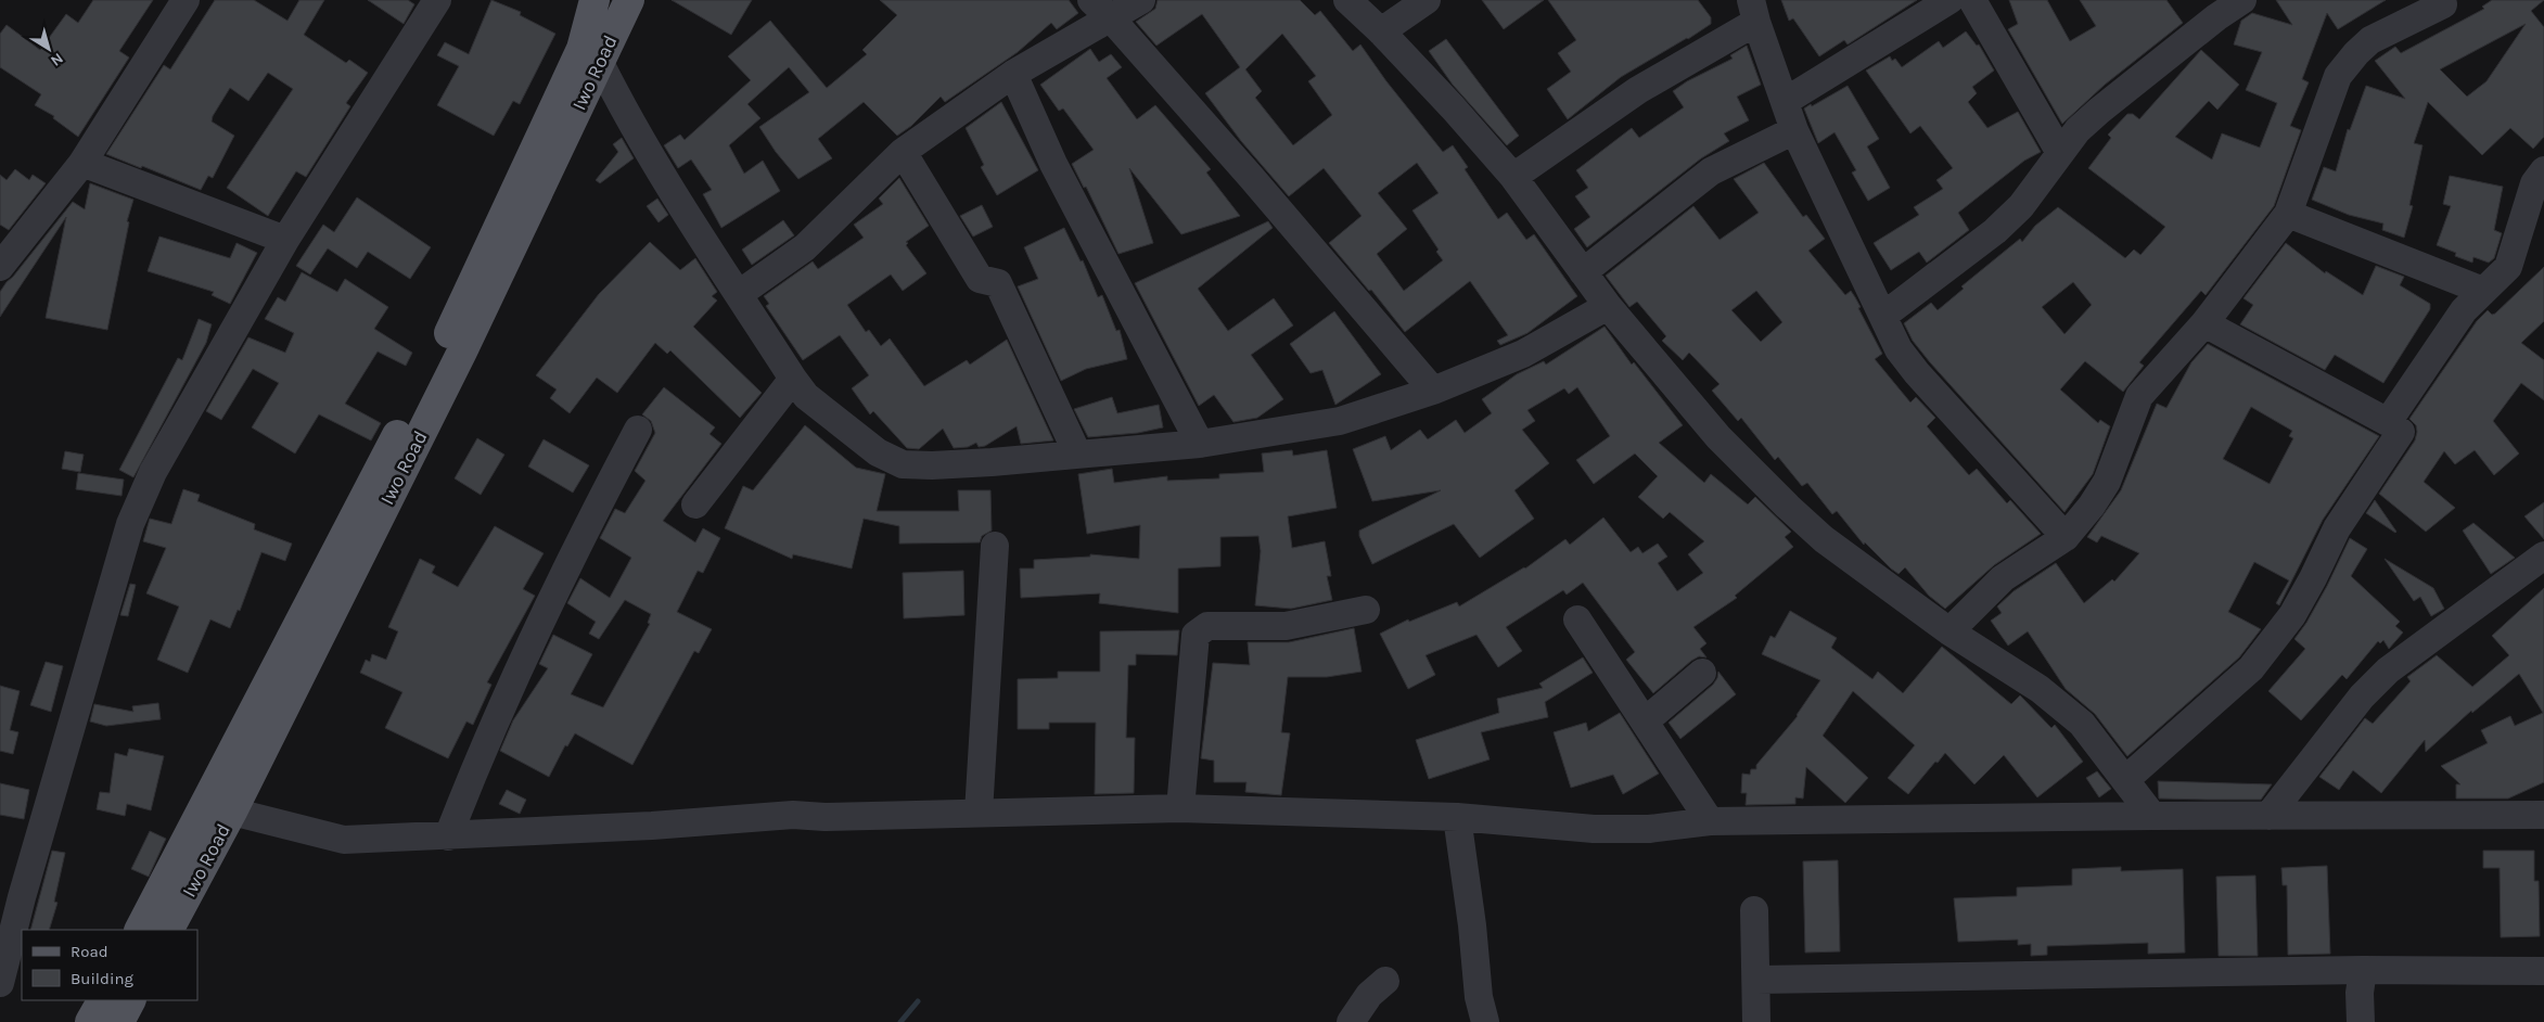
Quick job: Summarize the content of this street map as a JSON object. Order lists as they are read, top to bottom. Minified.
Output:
{"streets":{"main road":["Iwo Road"]},"legend":["Road","Building"],"north":"bottom right"}
